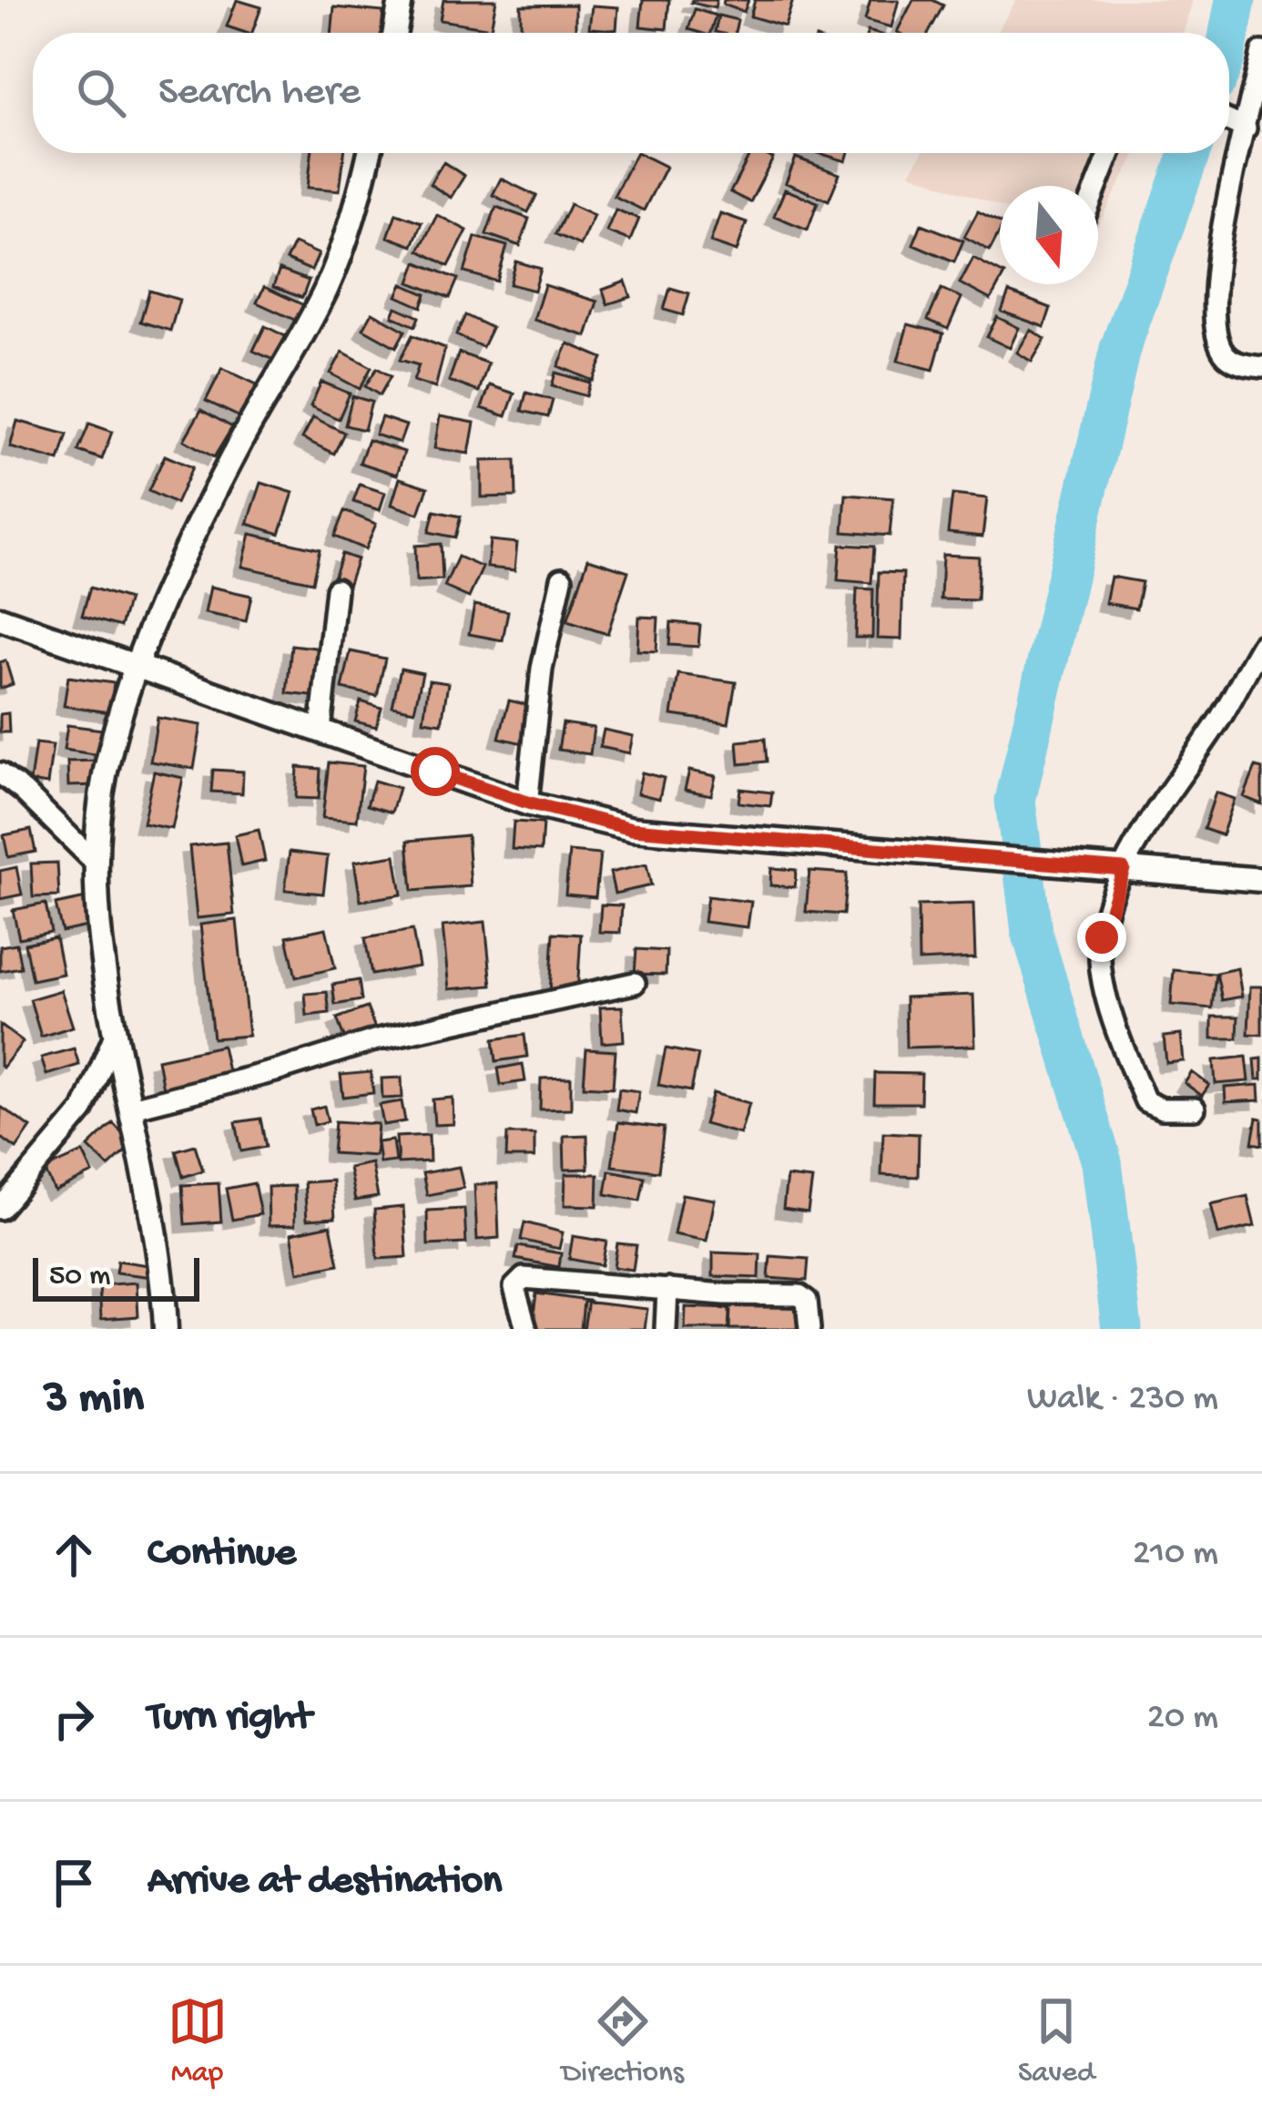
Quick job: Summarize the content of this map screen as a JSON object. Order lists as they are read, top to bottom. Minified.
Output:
{"scale_bar":"50 m","north":"bottom","page":{"search":"Search here","scale":"50 m","heading":["3 min","Walk · 230 m"],"list":[["Continue","210 m"],["Turn right","20 m"],"Arrive at destination"],"nav":["Map","Directions","Saved"]}}
